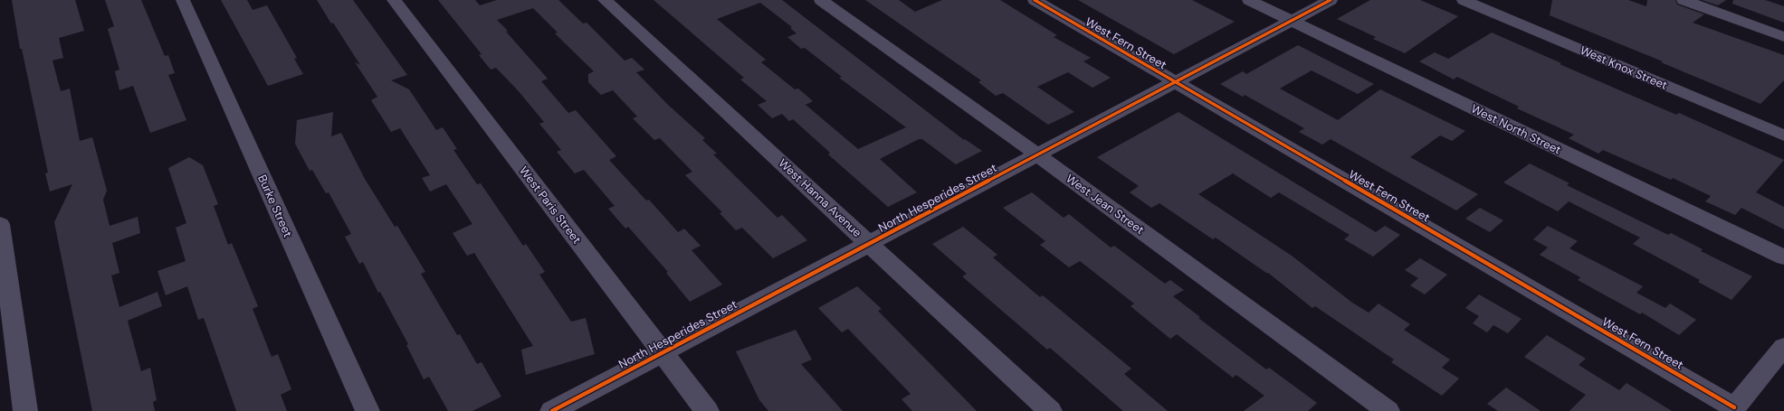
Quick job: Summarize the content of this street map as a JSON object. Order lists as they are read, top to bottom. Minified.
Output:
{"streets":{"street":["West Fern Street","West Knox Street","West North Street","West Hanna Avenue","North Hesperides Street","West Jean Street","West Paris Street","Burke Street"]},"crossings":[["West Fern Street","North Hesperides Street"],["West North Street","North Hesperides Street"],["West Hanna Avenue","North Hesperides Street"],["North Hesperides Street","West Jean Street"],["North Hesperides Street","West Paris Street"]]}
